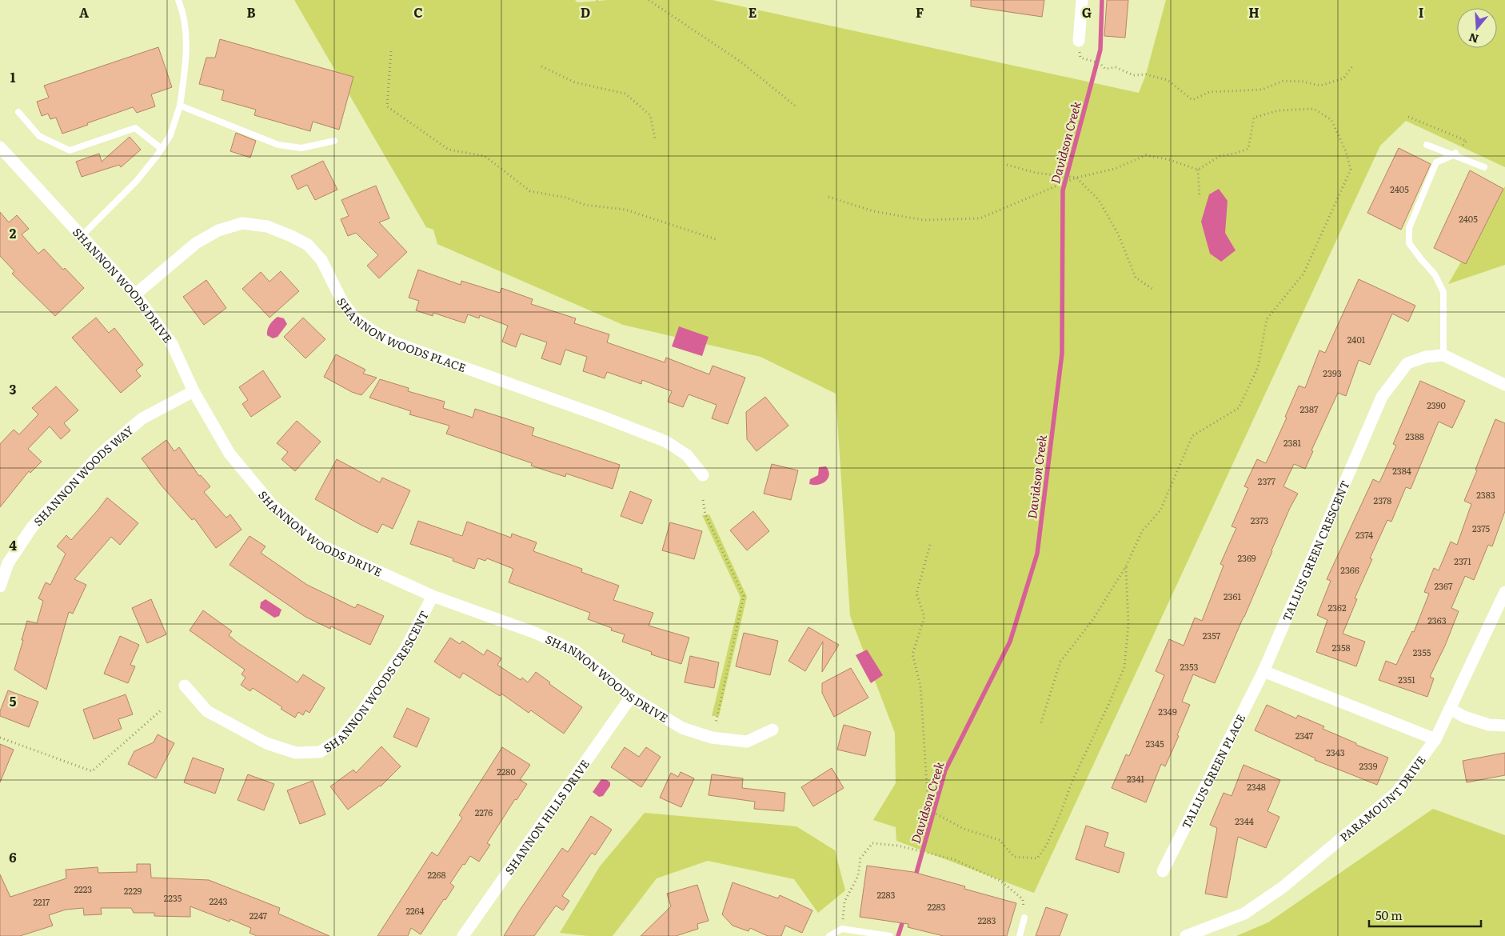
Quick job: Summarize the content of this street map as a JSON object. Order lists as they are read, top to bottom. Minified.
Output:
{"streets":{"street":["SHANNON WOODS DRIVE","SHANNON WOODS PLACE","SHANNON WOODS WAY","TALLUS GREEN CRESCENT","SHANNON WOODS CRESCENT","TALLUS GREEN PLACE","PARAMOUNT DRIVE","SHANNON HILLS DRIVE"]},"crossings":[["SHANNON WOODS DRIVE","SHANNON WOODS PLACE"],["SHANNON WOODS DRIVE","SHANNON WOODS WAY"],["SHANNON WOODS DRIVE","SHANNON WOODS CRESCENT"],["SHANNON WOODS DRIVE","SHANNON HILLS DRIVE"],["TALLUS GREEN CRESCENT","TALLUS GREEN PLACE"]],"water":["Davidson Creek"],"house_numbers":["2405","2405","2401","2393","2390","2387","2388","2381","2384","2377","2383","2378","2373","2375","2374","2369","2371","2366","2367","2361","2362","2363","2357","2358","2355","2353","2351","2349","2347","2345","2343","2339","2280","2341","2348","2276","2344","2268","2223","2229","2283","2235","2243","2217","2283","2264","2247","2283"],"scale_bar":"50 m","north":"bottom","grid":{"columns":["A","B","C","D","E","F","G","H","I"],"rows":["1","2","3","4","5","6"]}}
